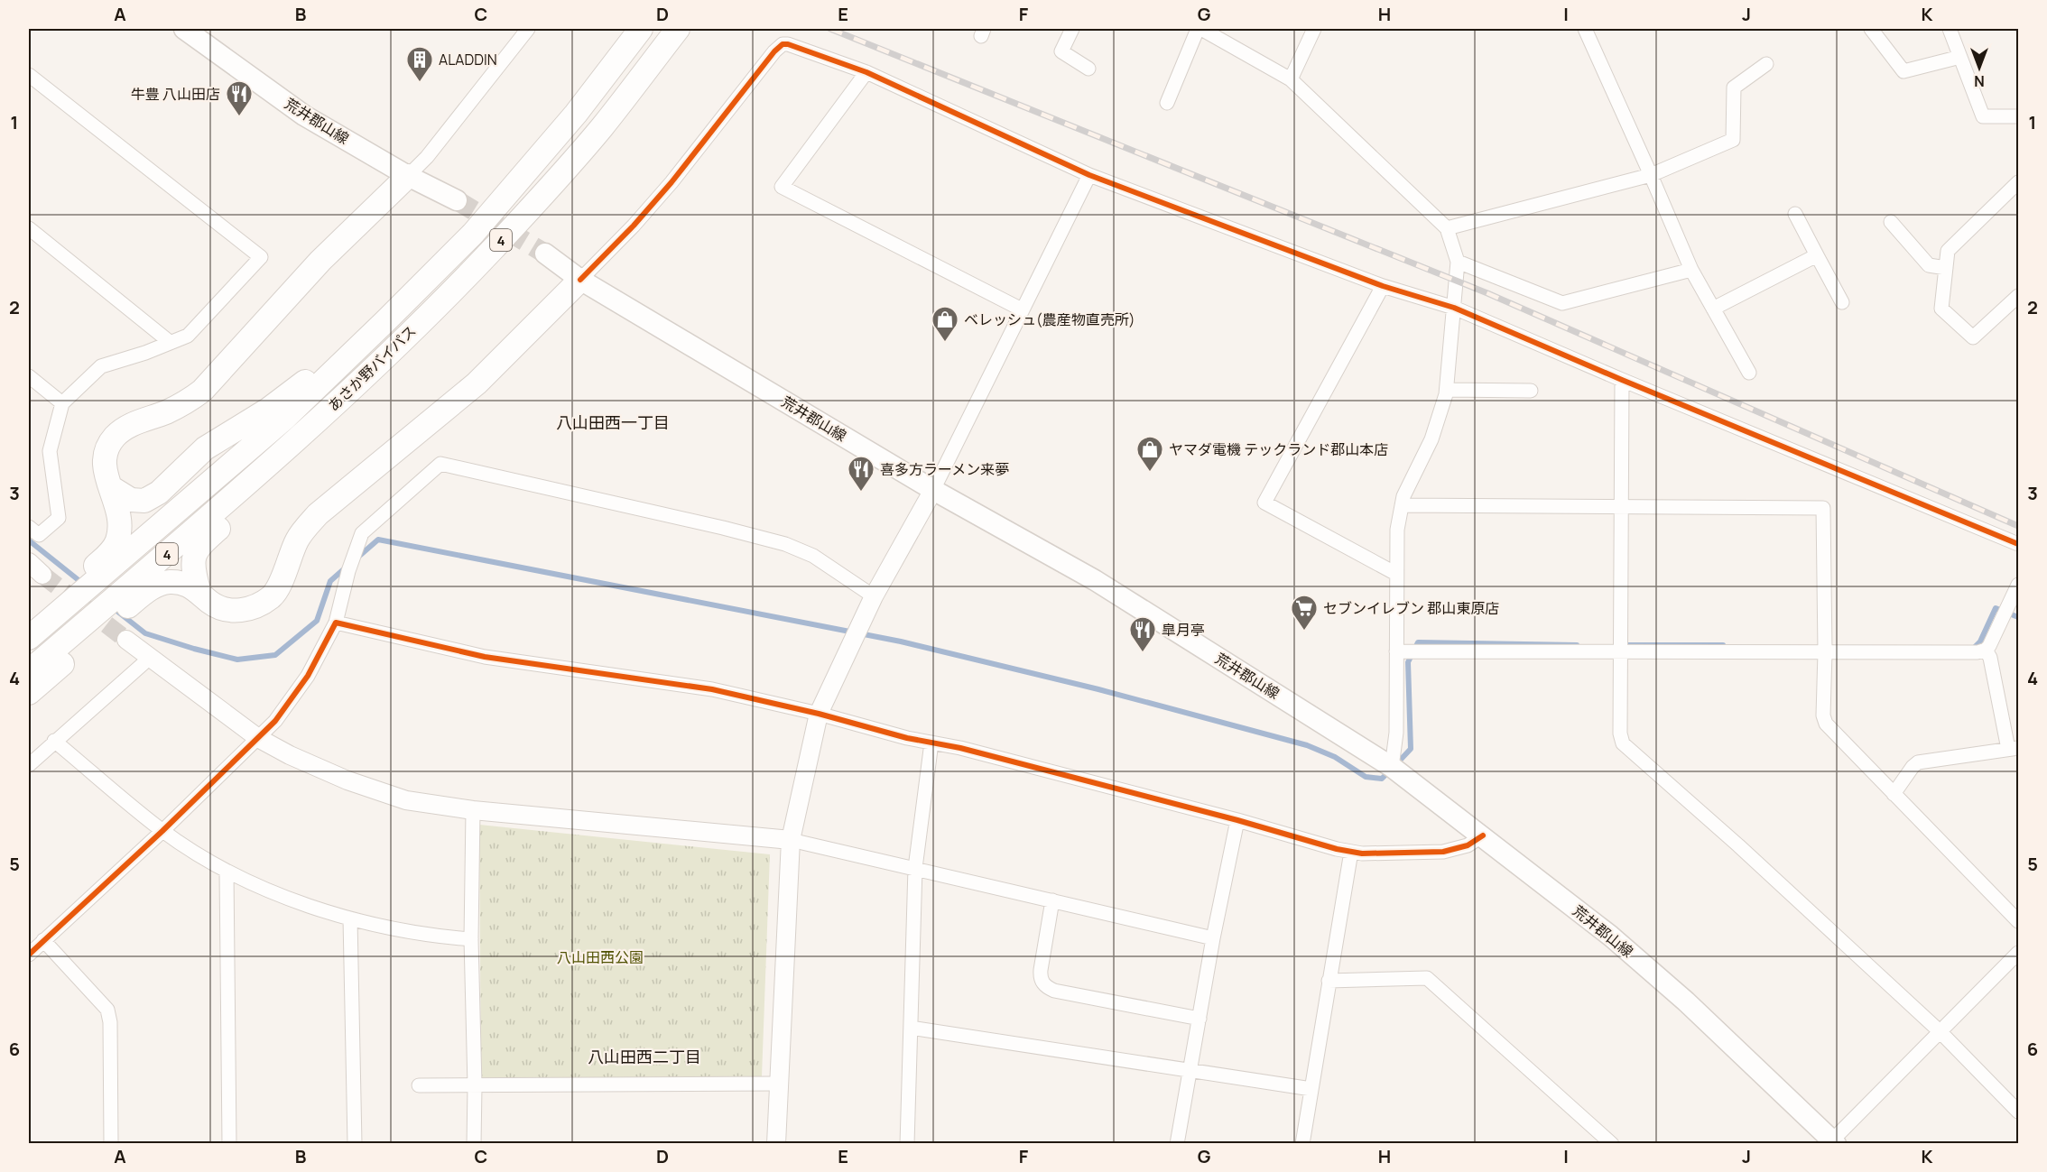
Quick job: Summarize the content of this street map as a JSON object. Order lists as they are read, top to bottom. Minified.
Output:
{"streets":{"highway":["4","あさか野バイパス"],"main road":["荒井郡山線"]},"districts":["八山田西一丁目","八山田西二丁目"],"parks":["八山田西公園"],"places":{"building":["ALADDIN"],"restaurant":["牛豊 八山田店","喜多方ラーメン来夢","皐月亭"],"shop":["ベレッシュ(農産物直売所)","ヤマダ電機 テックランド郡山本店"],"supermarket":["セブンイレブン 郡山東原店"]},"north":"bottom","grid":{"columns":["A","B","C","D","E","F","G","H","I","J","K"],"rows":["1","2","3","4","5","6"]}}
